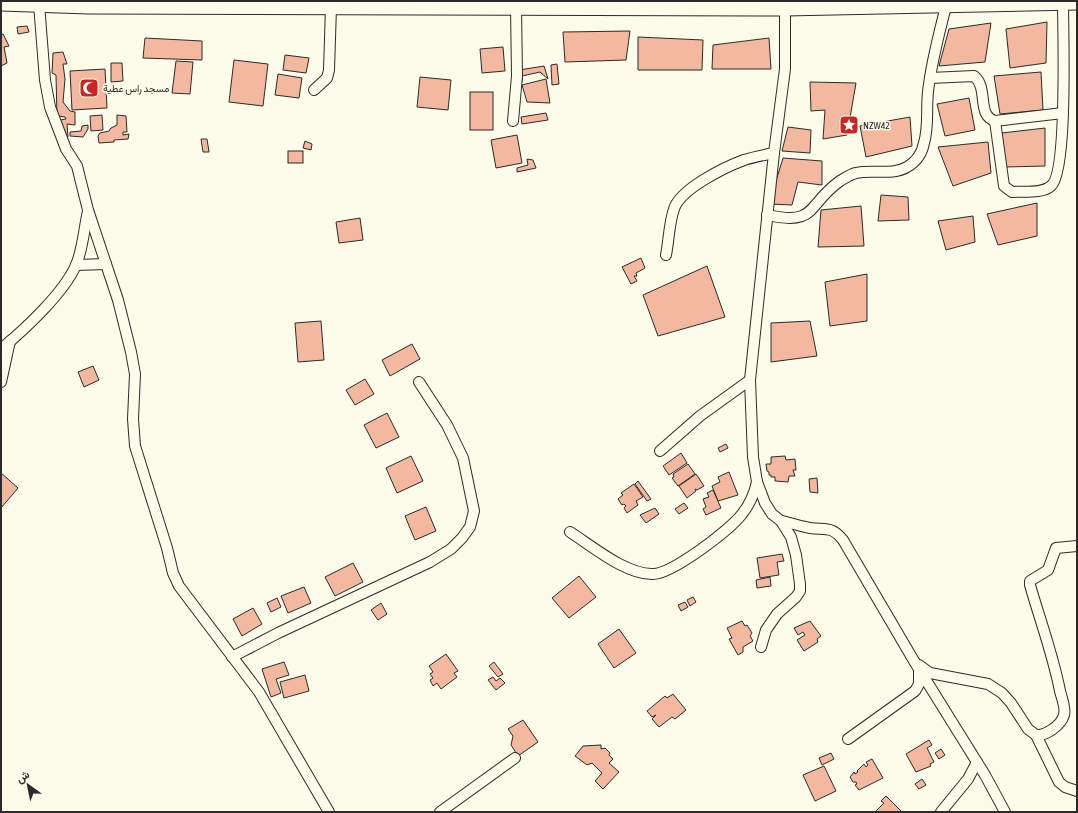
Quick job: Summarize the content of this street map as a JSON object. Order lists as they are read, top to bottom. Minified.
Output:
{"places":{"mosque":["مسجد راس عطية"],"place":["NZW42"]},"north":"top left"}
